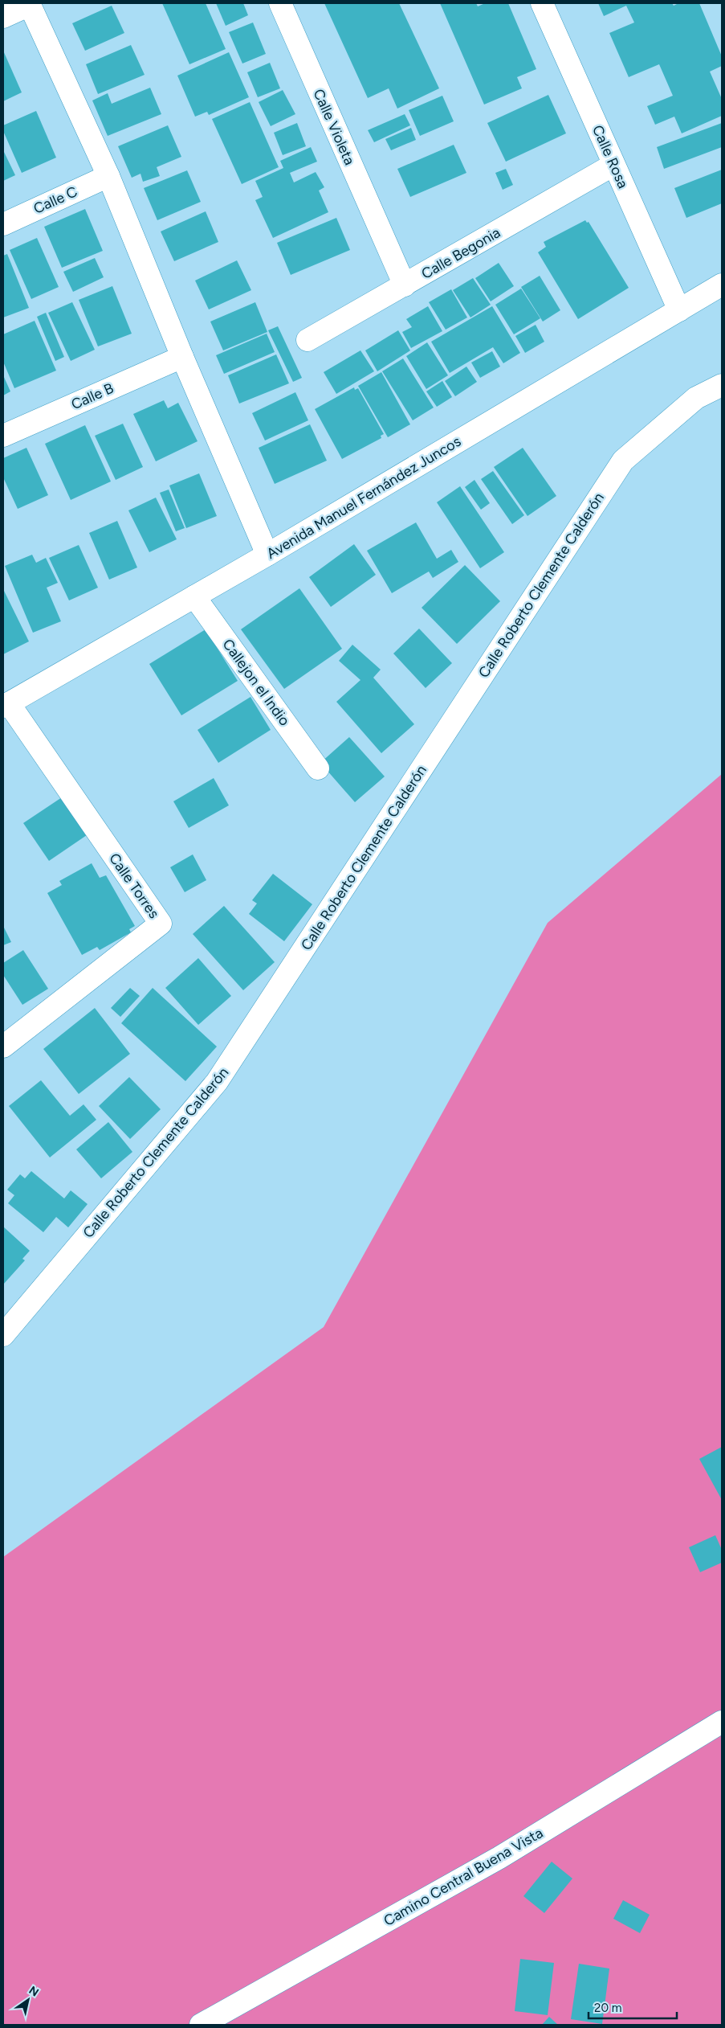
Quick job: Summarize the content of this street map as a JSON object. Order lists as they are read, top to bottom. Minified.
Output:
{"streets":{"street":["Calle Violeta","Calle Rosa","Calle C","Calle Begonia","Calle B","Avenida Manuel Fernández Juncos","Calle Roberto Clemente Calderón","Callejon el Indio","Calle Torres","Camino Central Buena Vista"]},"crossings":[["Calle Violeta","Calle Begonia"],["Calle Rosa","Calle Begonia"],["Calle Rosa","Avenida Manuel Fernández Juncos"],["Avenida Manuel Fernández Juncos","Callejon el Indio"],["Avenida Manuel Fernández Juncos","Calle Torres"]],"scale_bar":"20 m","north":"top right"}
